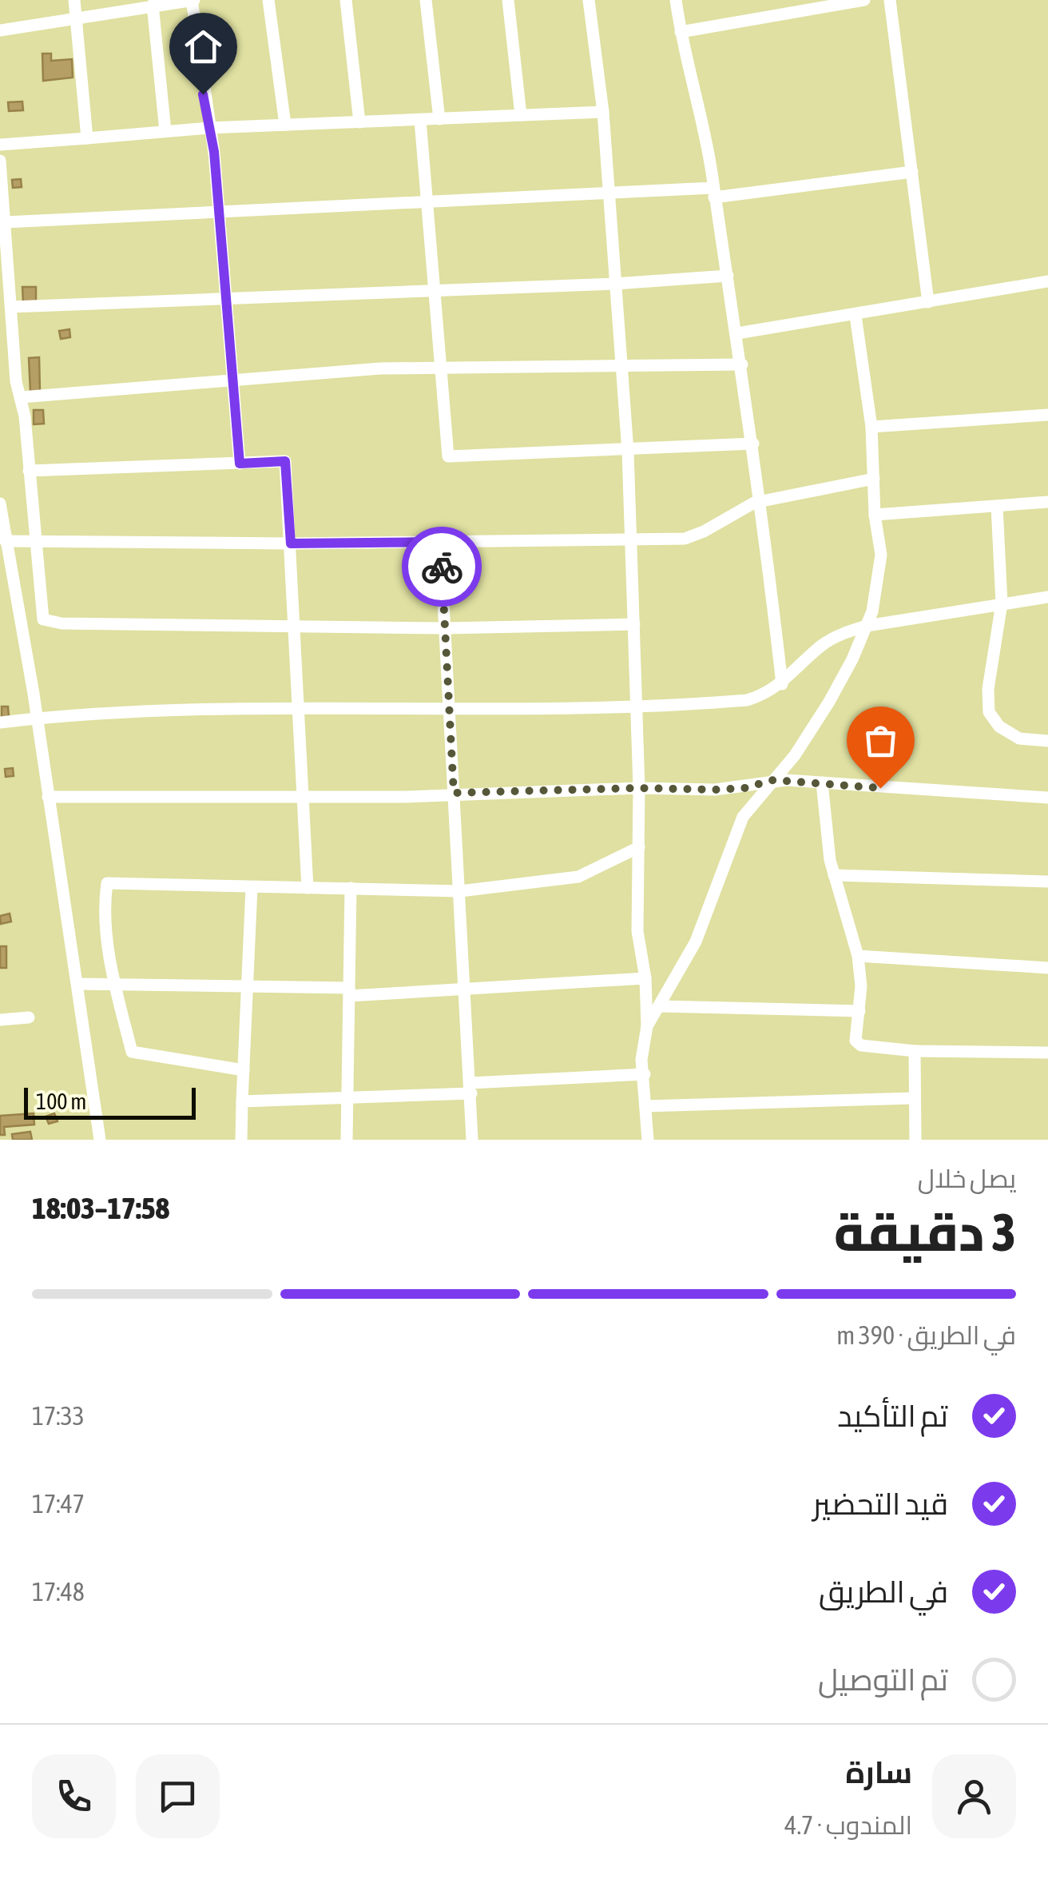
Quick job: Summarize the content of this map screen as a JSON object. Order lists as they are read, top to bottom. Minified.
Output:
{"scale_bar":"100 m","page":{"scale":"100 m","heading":["3 دقيقة","يصل خلال","17:58–18:03"],"panel":["سارة","المندوب · 4.7"],"bar":"في الطريق · 390 m","list":[["تم التأكيد","17:33"],["قيد التحضير","17:47"],["في الطريق","17:48"],"تم التوصيل"]}}
